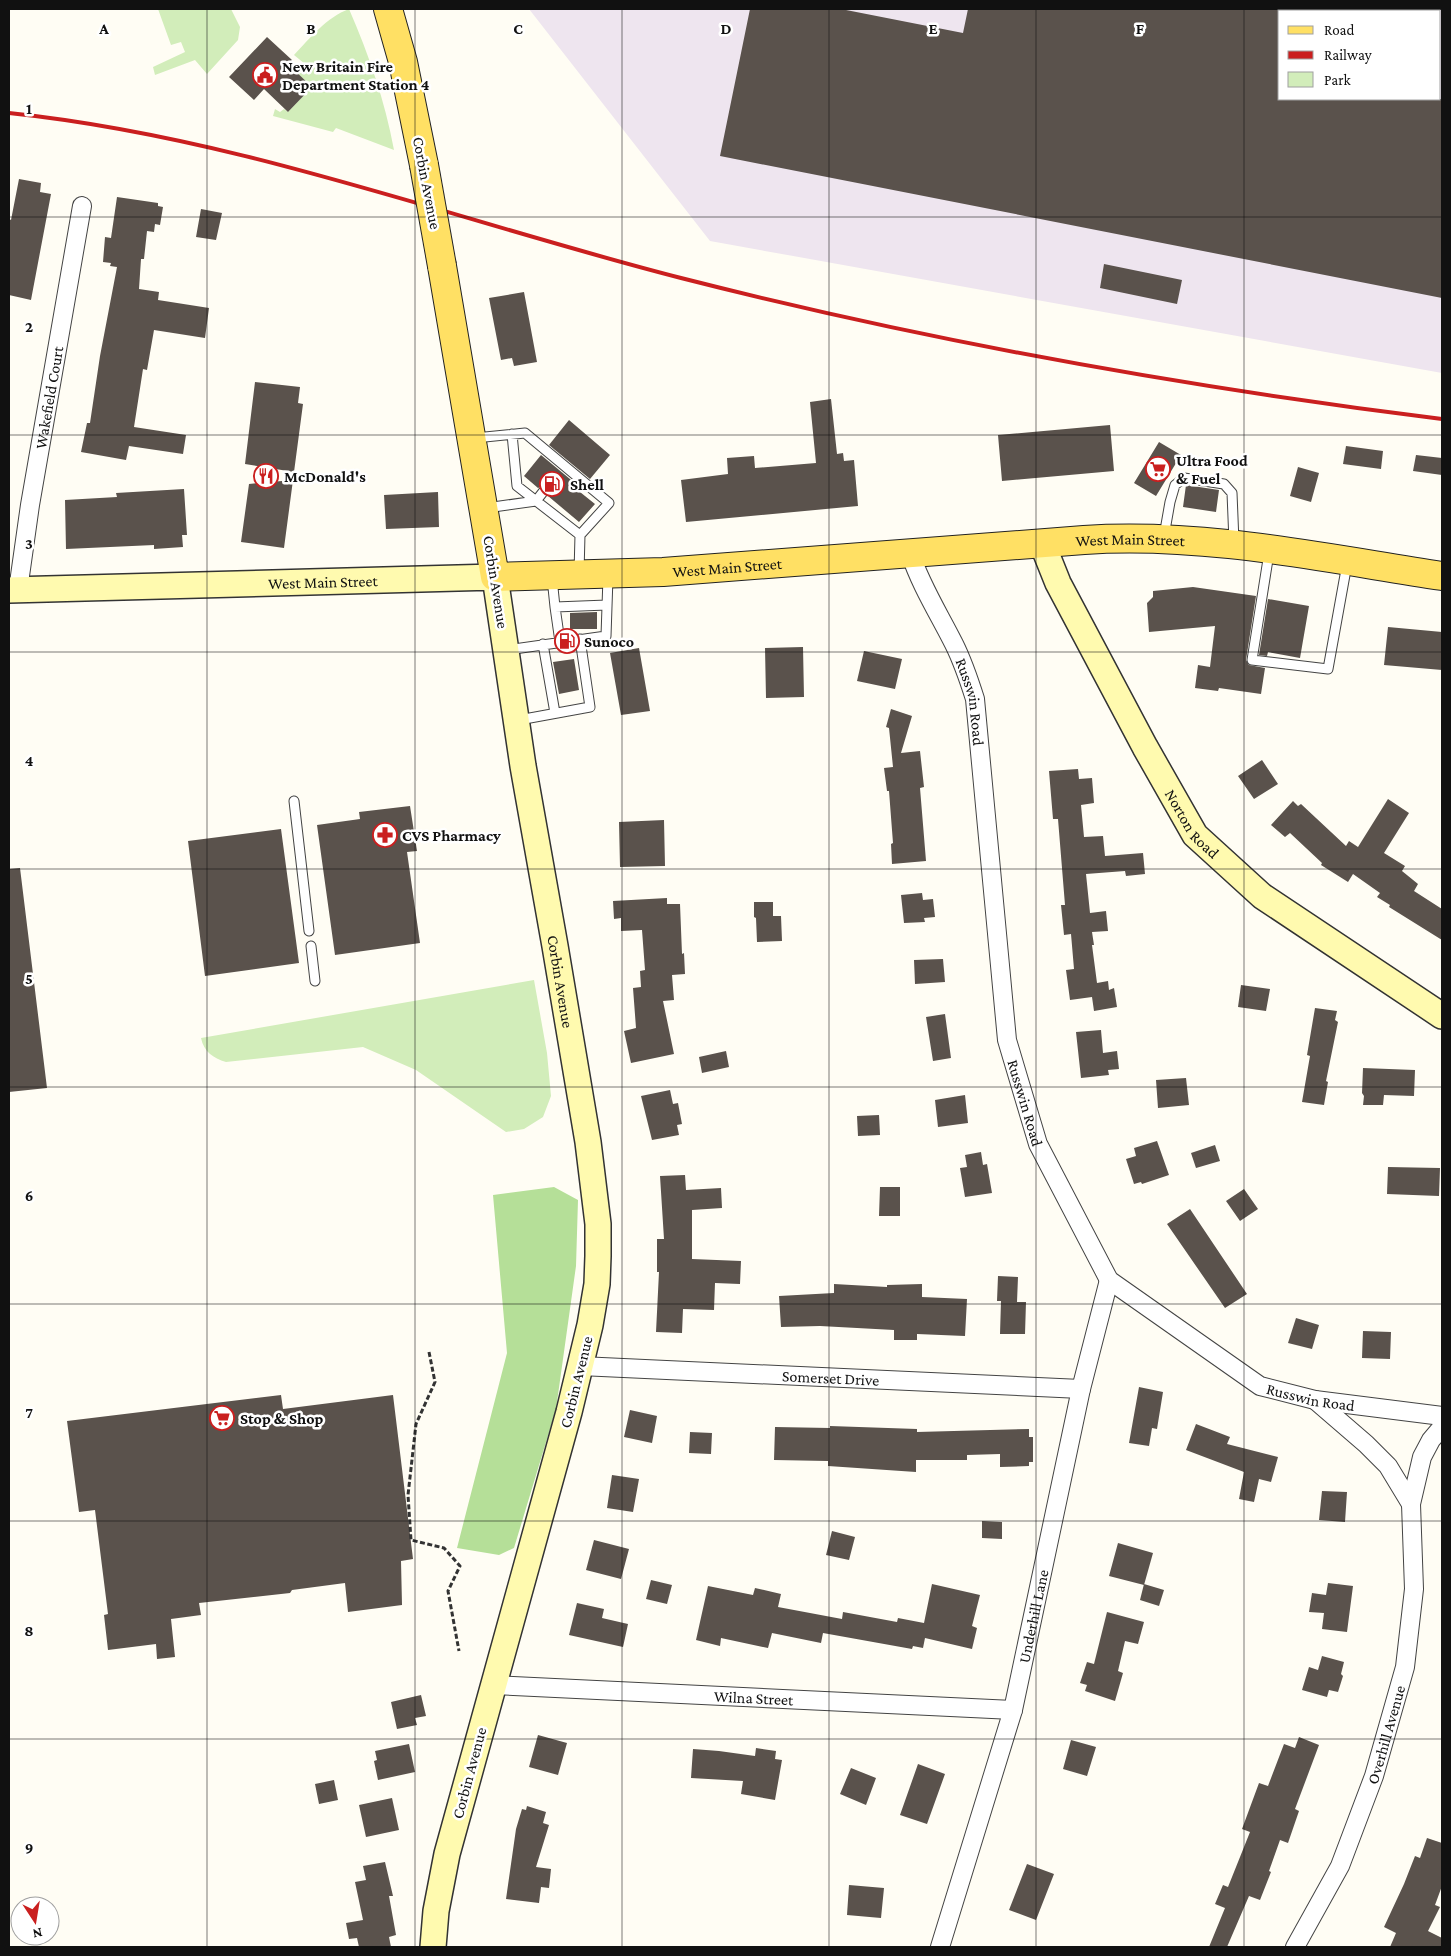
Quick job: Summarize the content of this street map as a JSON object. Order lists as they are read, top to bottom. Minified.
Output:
{"streets":{"main road":["Corbin Avenue","West Main Street","Norton Road"],"street":["Wakefield Court","Russwin Road","Somerset Drive","Underhill Lane","Wilna Street","Overhill Avenue"]},"crossings":[["Corbin Avenue","West Main Street"],["Corbin Avenue","Somerset Drive"],["Corbin Avenue","Wilna Street"],["Wakefield Court","West Main Street"],["West Main Street","Russwin Road"],["West Main Street","Norton Road"],["Russwin Road","Underhill Lane"],["Russwin Road","Overhill Avenue"],["Somerset Drive","Underhill Lane"],["Underhill Lane","Wilna Street"]],"places":{"public building":["New Britain Fire Department Station 4"],"supermarket":["Ultra Food & Fuel","Stop & Shop"],"restaurant":["McDonald's"],"fuel station":["Shell","Sunoco"],"pharmacy":["CVS Pharmacy"]},"legend":["Road","Railway","Park"],"north":"bottom","grid":{"columns":["A","B","C","D","E","F"],"rows":["1","2","3","4","5","6","7","8","9"]}}
